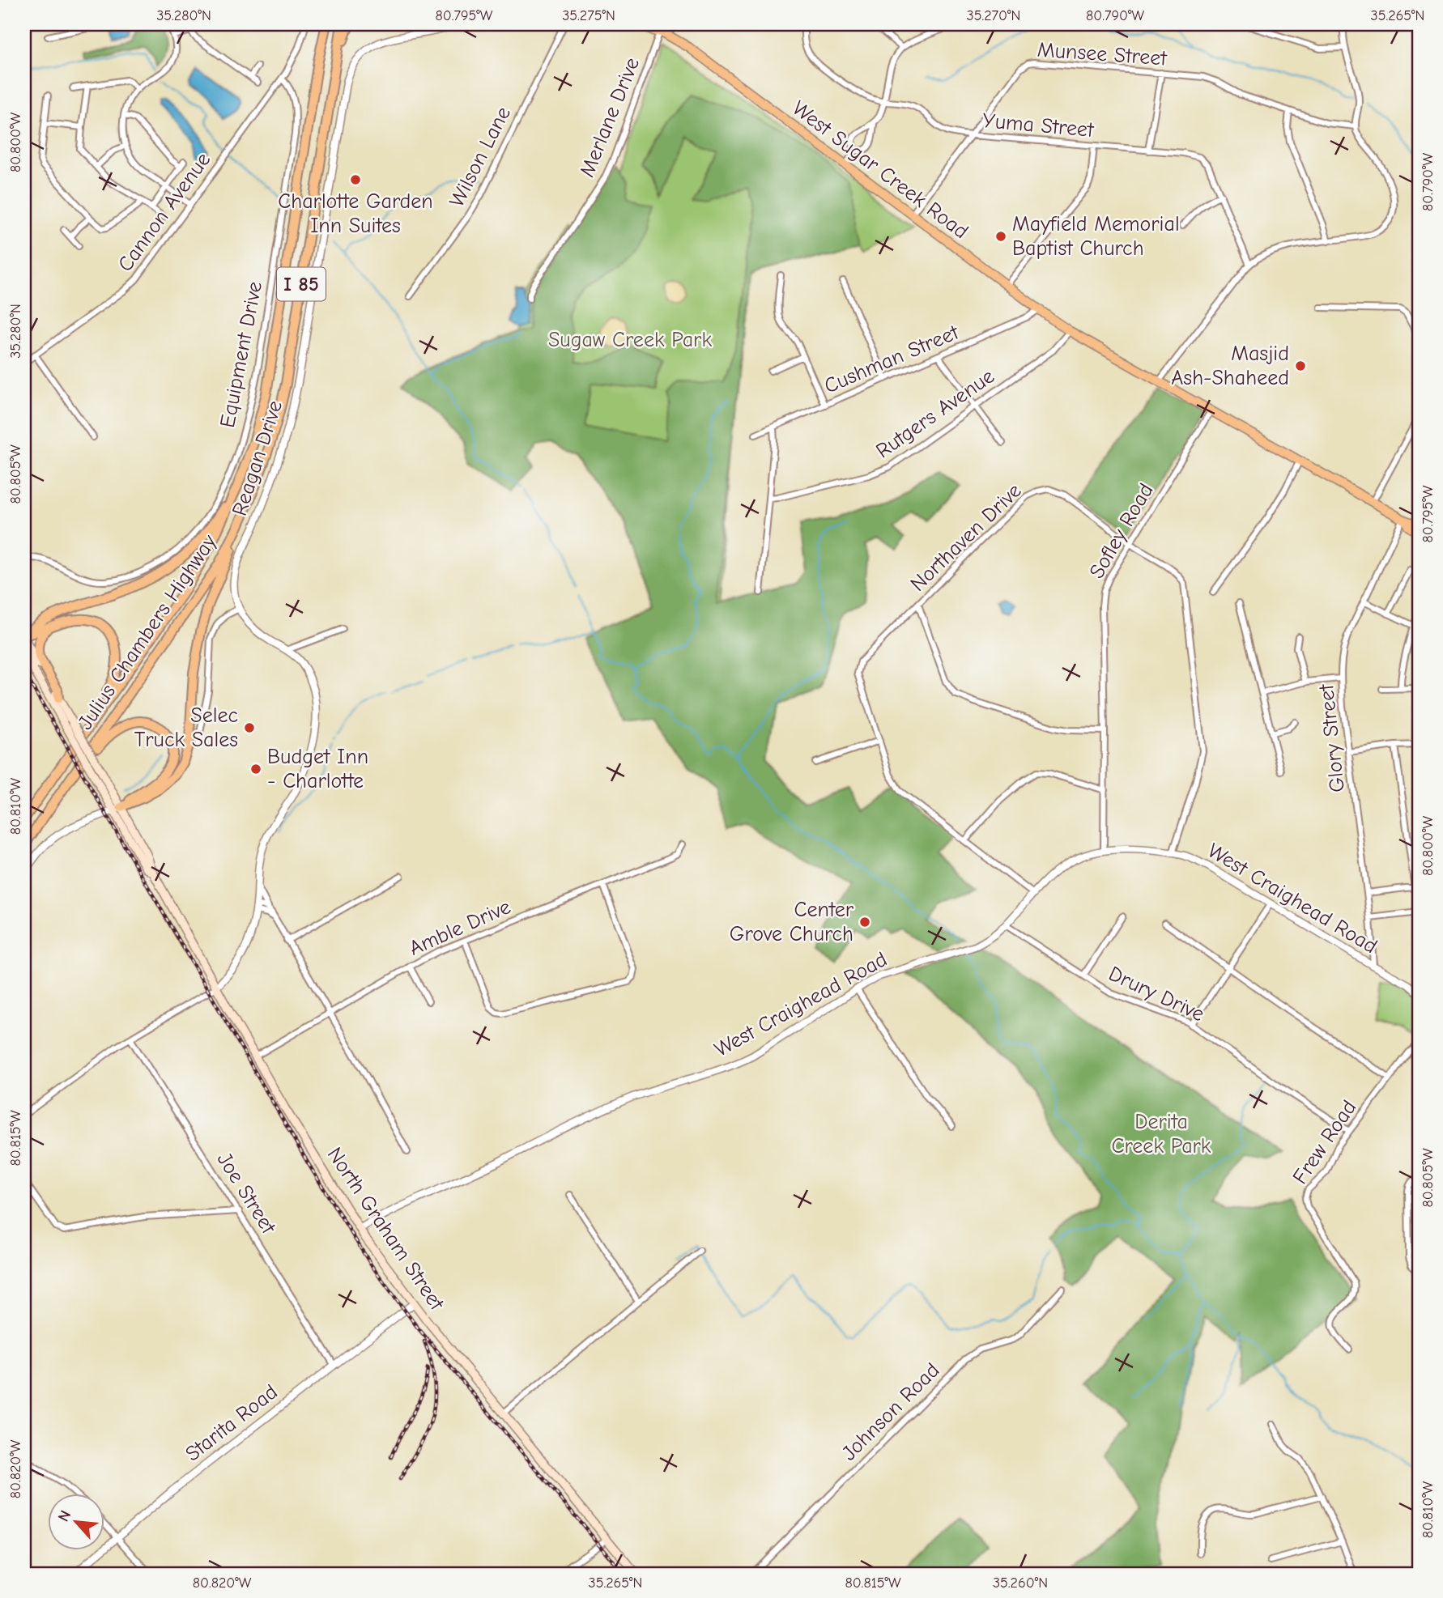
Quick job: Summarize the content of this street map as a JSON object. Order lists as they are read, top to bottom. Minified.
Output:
{"streets":{"highway":["I 85","Julius Chambers Highway"],"main road":["West Sugar Creek Road","North Graham Street"],"street":["Munsee Street","Merlane Drive","Yuma Street","Wilson Lane","Cannon Avenue","Equipment Drive","Cushman Street","Rutgers Avenue","Reagan Drive","Sofley Road","Northaven Drive","Glory Street","West Craighead Road","Amble Drive","Drury Drive","Frew Road","Joe Street","Johnson Road","Starita Road"]},"crossings":[["Munsee Street","Yuma Street"],["Munsee Street","West Sugar Creek Road"],["Merlane Drive","West Sugar Creek Road"],["West Sugar Creek Road","Cushman Street"],["West Sugar Creek Road","Rutgers Avenue"],["West Sugar Creek Road","Sofley Road"],["West Sugar Creek Road","Glory Street"],["Cannon Avenue","Equipment Drive"],["Reagan Drive","North Graham Street"],["Sofley Road","Northaven Drive"],["Sofley Road","West Craighead Road"],["Northaven Drive","West Craighead Road"],["Glory Street","West Craighead Road"],["West Craighead Road","Drury Drive"],["West Craighead Road","North Graham Street"],["Amble Drive","North Graham Street"],["Drury Drive","Frew Road"],["Joe Street","Starita Road"],["North Graham Street","Starita Road"]],"parks":["Sugaw Creek Park","Derita Creek Park"],"places":["Charlotte Garden Inn Suites","Mayfield Memorial Baptist Church","Masjid Ash-Shaheed","Selec Truck Sales","Budget Inn - Charlotte","Center Grove Church"],"north":"top left","coordinates":["35.280°N","80.795°W","35.275°N","35.270°N","80.790°W","35.265°N","80.800°W","80.805°W","80.810°W","80.815°W","80.820°W","35.260°N"]}
